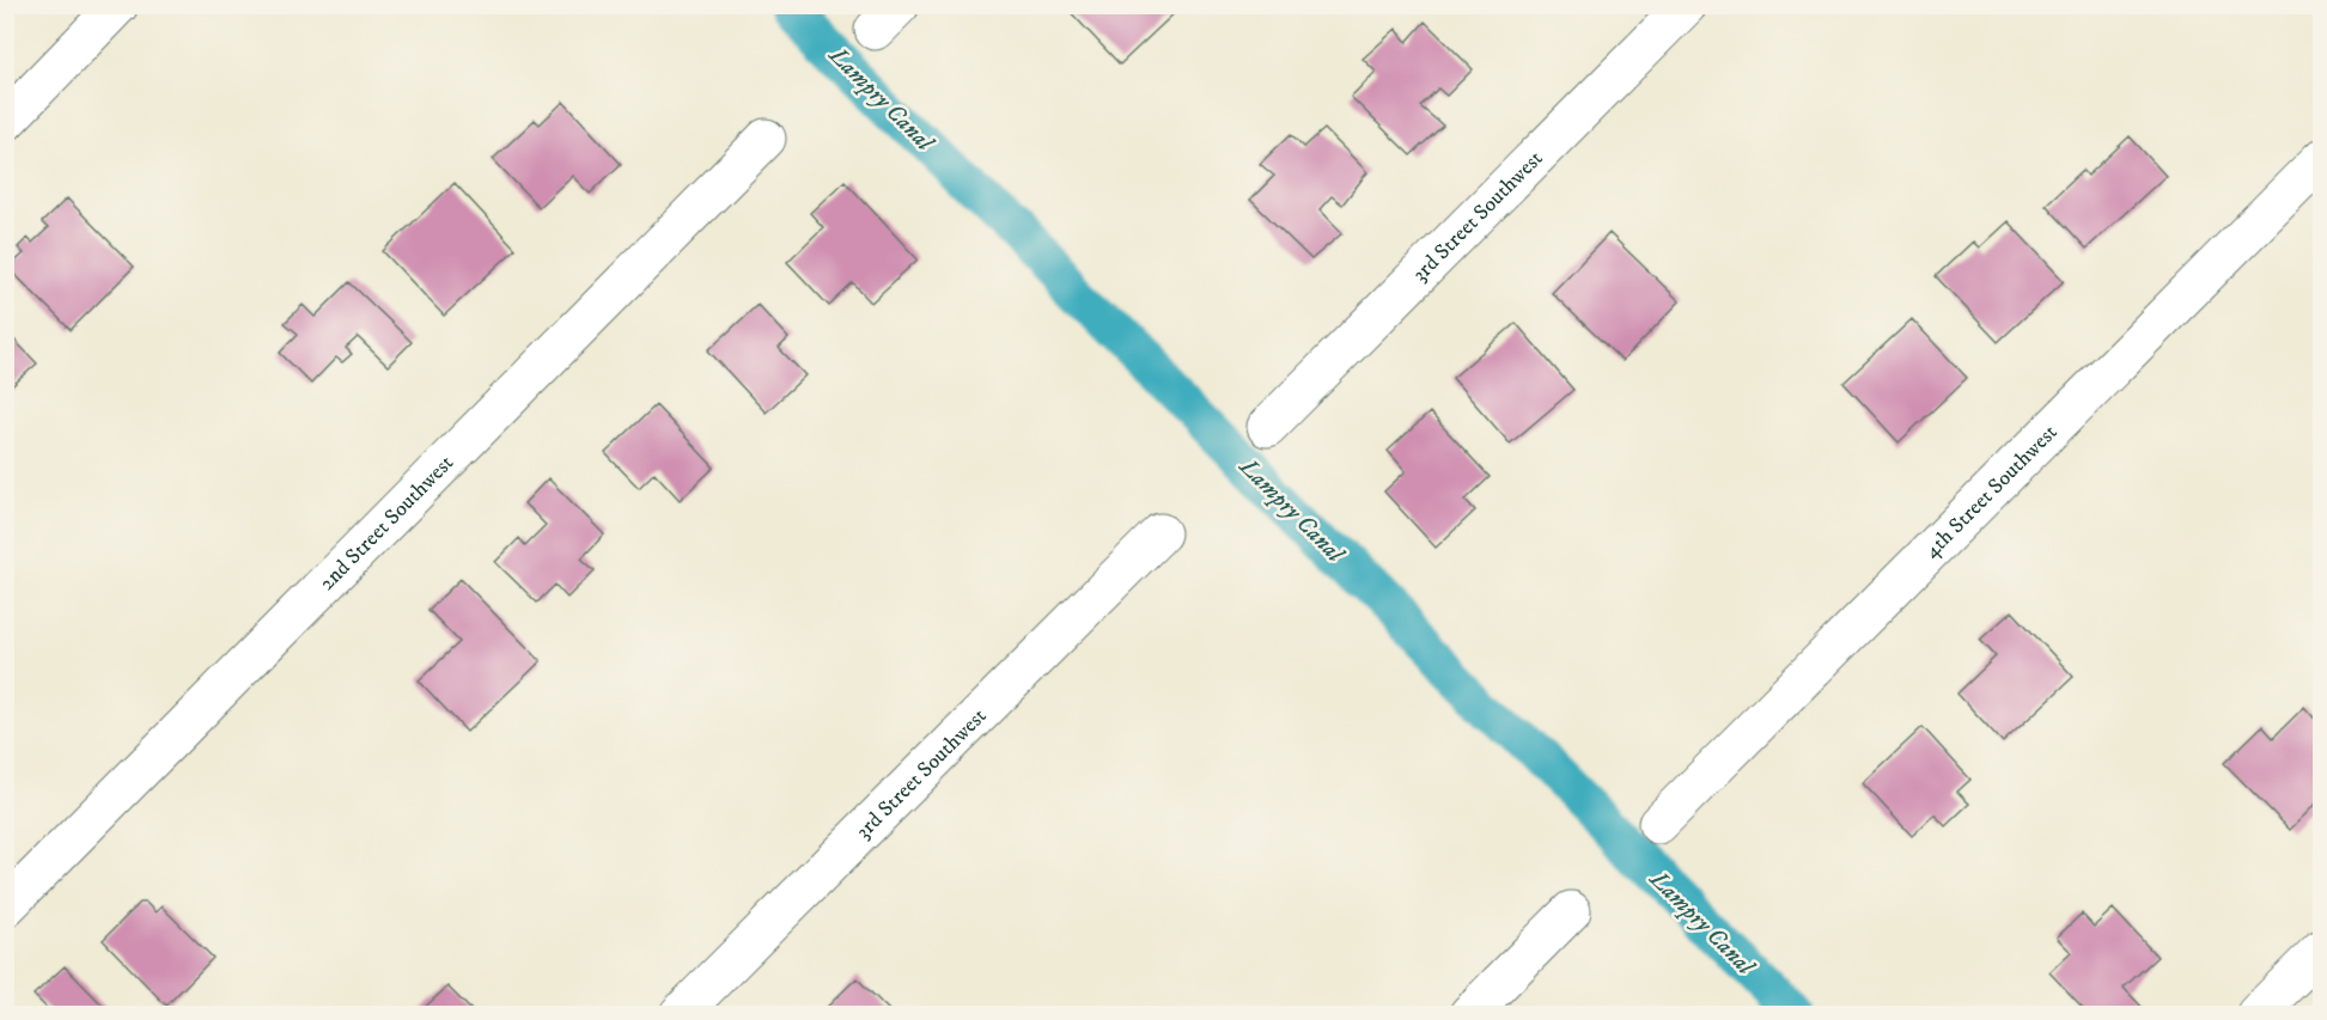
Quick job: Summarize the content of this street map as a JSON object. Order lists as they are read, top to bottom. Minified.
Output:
{"streets":{"street":["3rd Street Southwest","4th Street Southwest","2nd Street Southwest"]},"water":["Lampry Canal"]}
